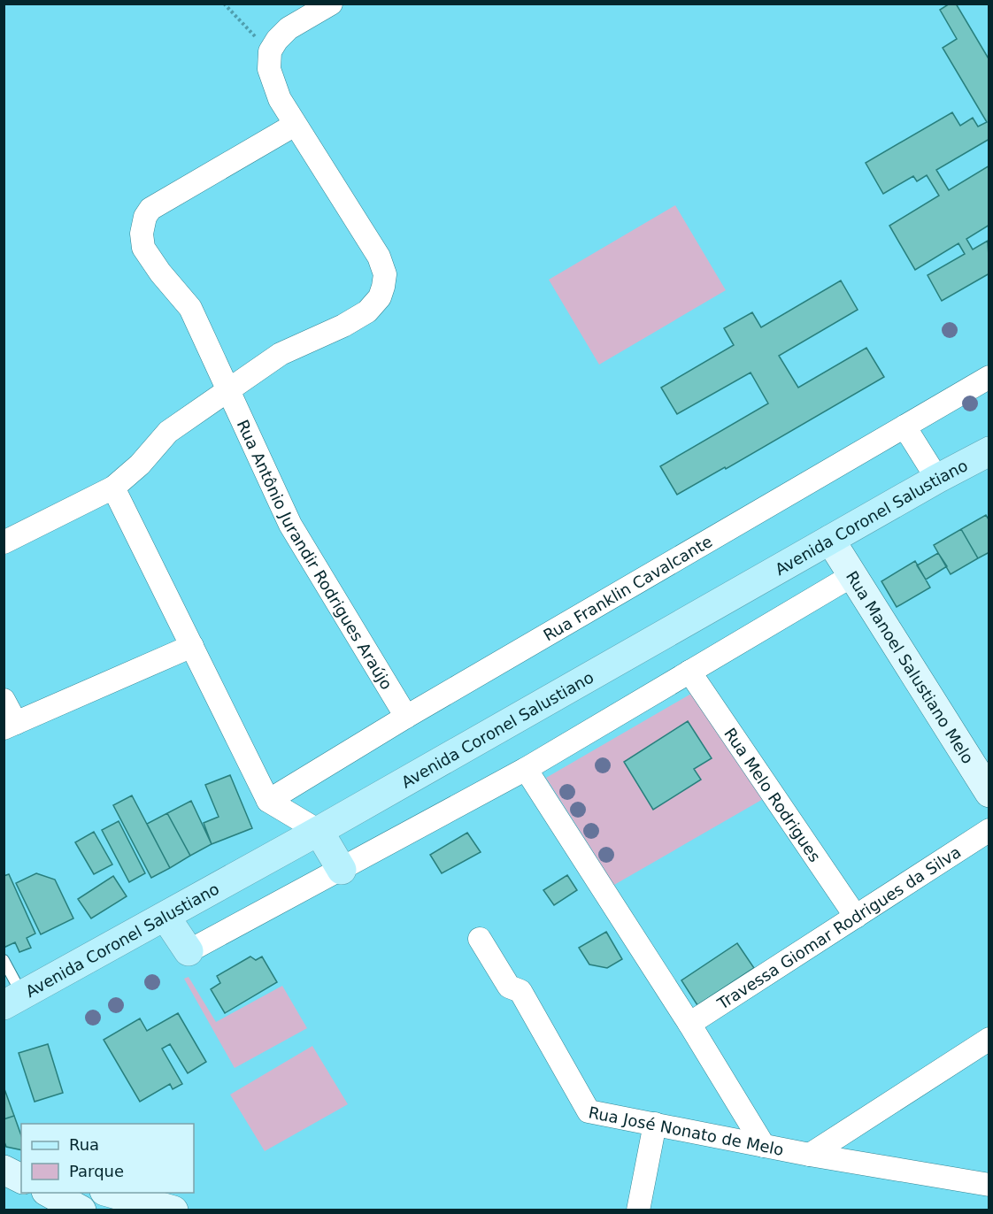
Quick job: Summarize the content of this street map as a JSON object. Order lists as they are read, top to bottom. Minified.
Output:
{"streets":{"main road":["Avenida Coronel Salustiano"],"street":["Rua Antônio Jurandir Rodrigues Araújo","Rua Franklin Cavalcante","Rua Manoel Salustiano Melo","Rua Melo Rodrigues","Travessa Giomar Rodrigues da Silva","Rua José Nonato de Melo"]},"crossings":[["Avenida Coronel Salustiano","Rua Manoel Salustiano Melo"],["Rua Antônio Jurandir Rodrigues Araújo","Rua Franklin Cavalcante"],["Rua Melo Rodrigues","Travessa Giomar Rodrigues da Silva"]],"legend":["Rua","Parque"]}
